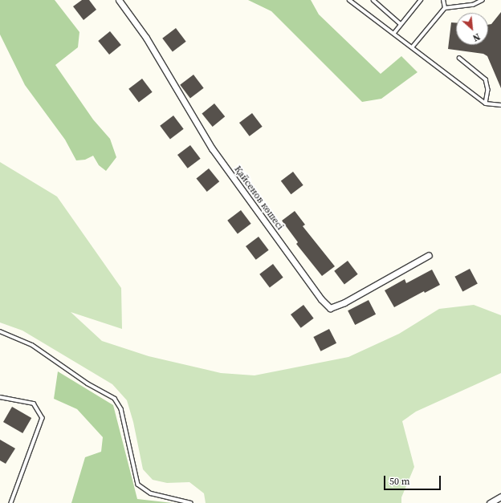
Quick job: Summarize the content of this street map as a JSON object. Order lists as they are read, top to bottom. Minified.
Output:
{"streets":{"street":["Қайсенов көшесі"]},"scale_bar":"50 m","north":"bottom right"}
